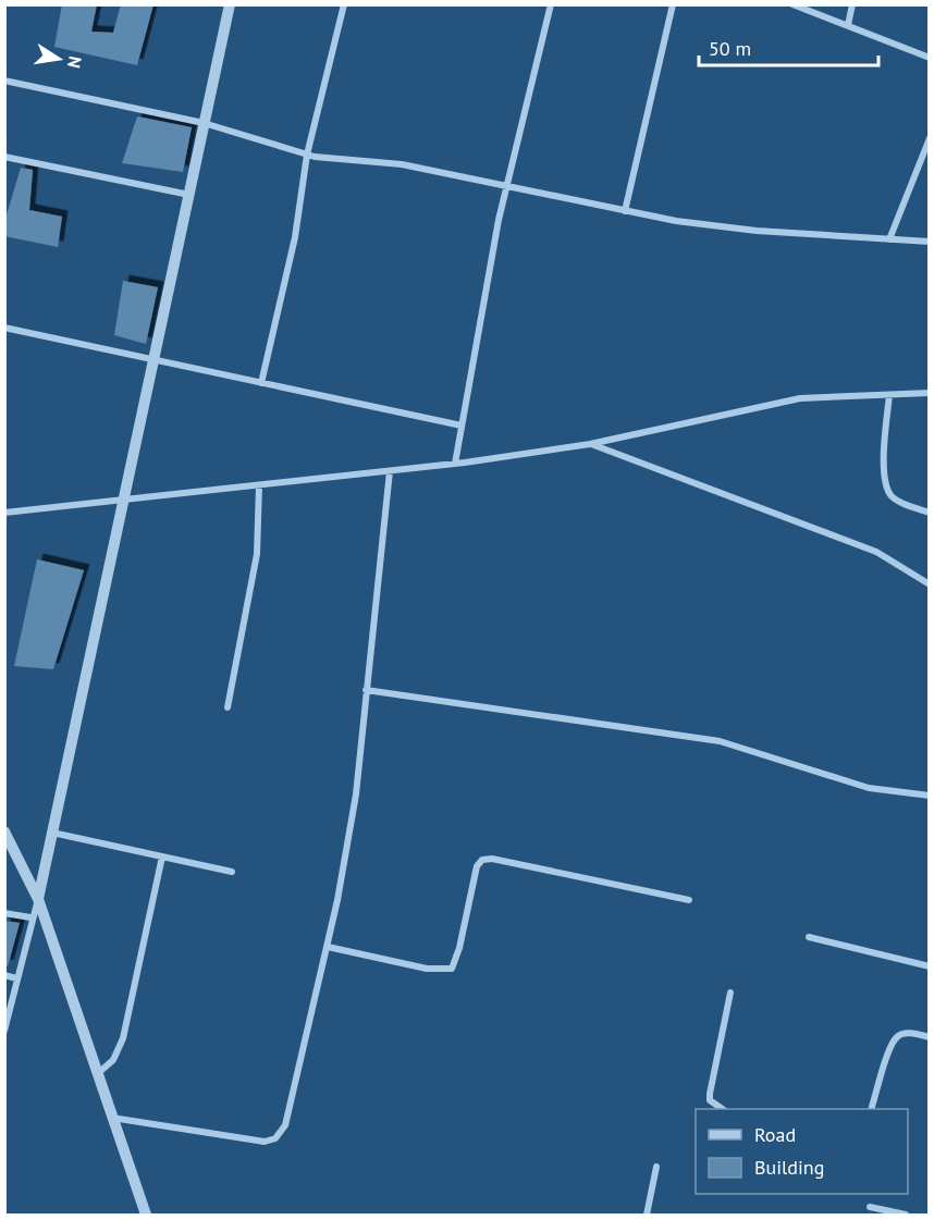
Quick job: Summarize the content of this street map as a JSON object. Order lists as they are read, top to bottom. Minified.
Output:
{"legend":["Road","Building"],"scale_bar":"50 m","north":"right"}
